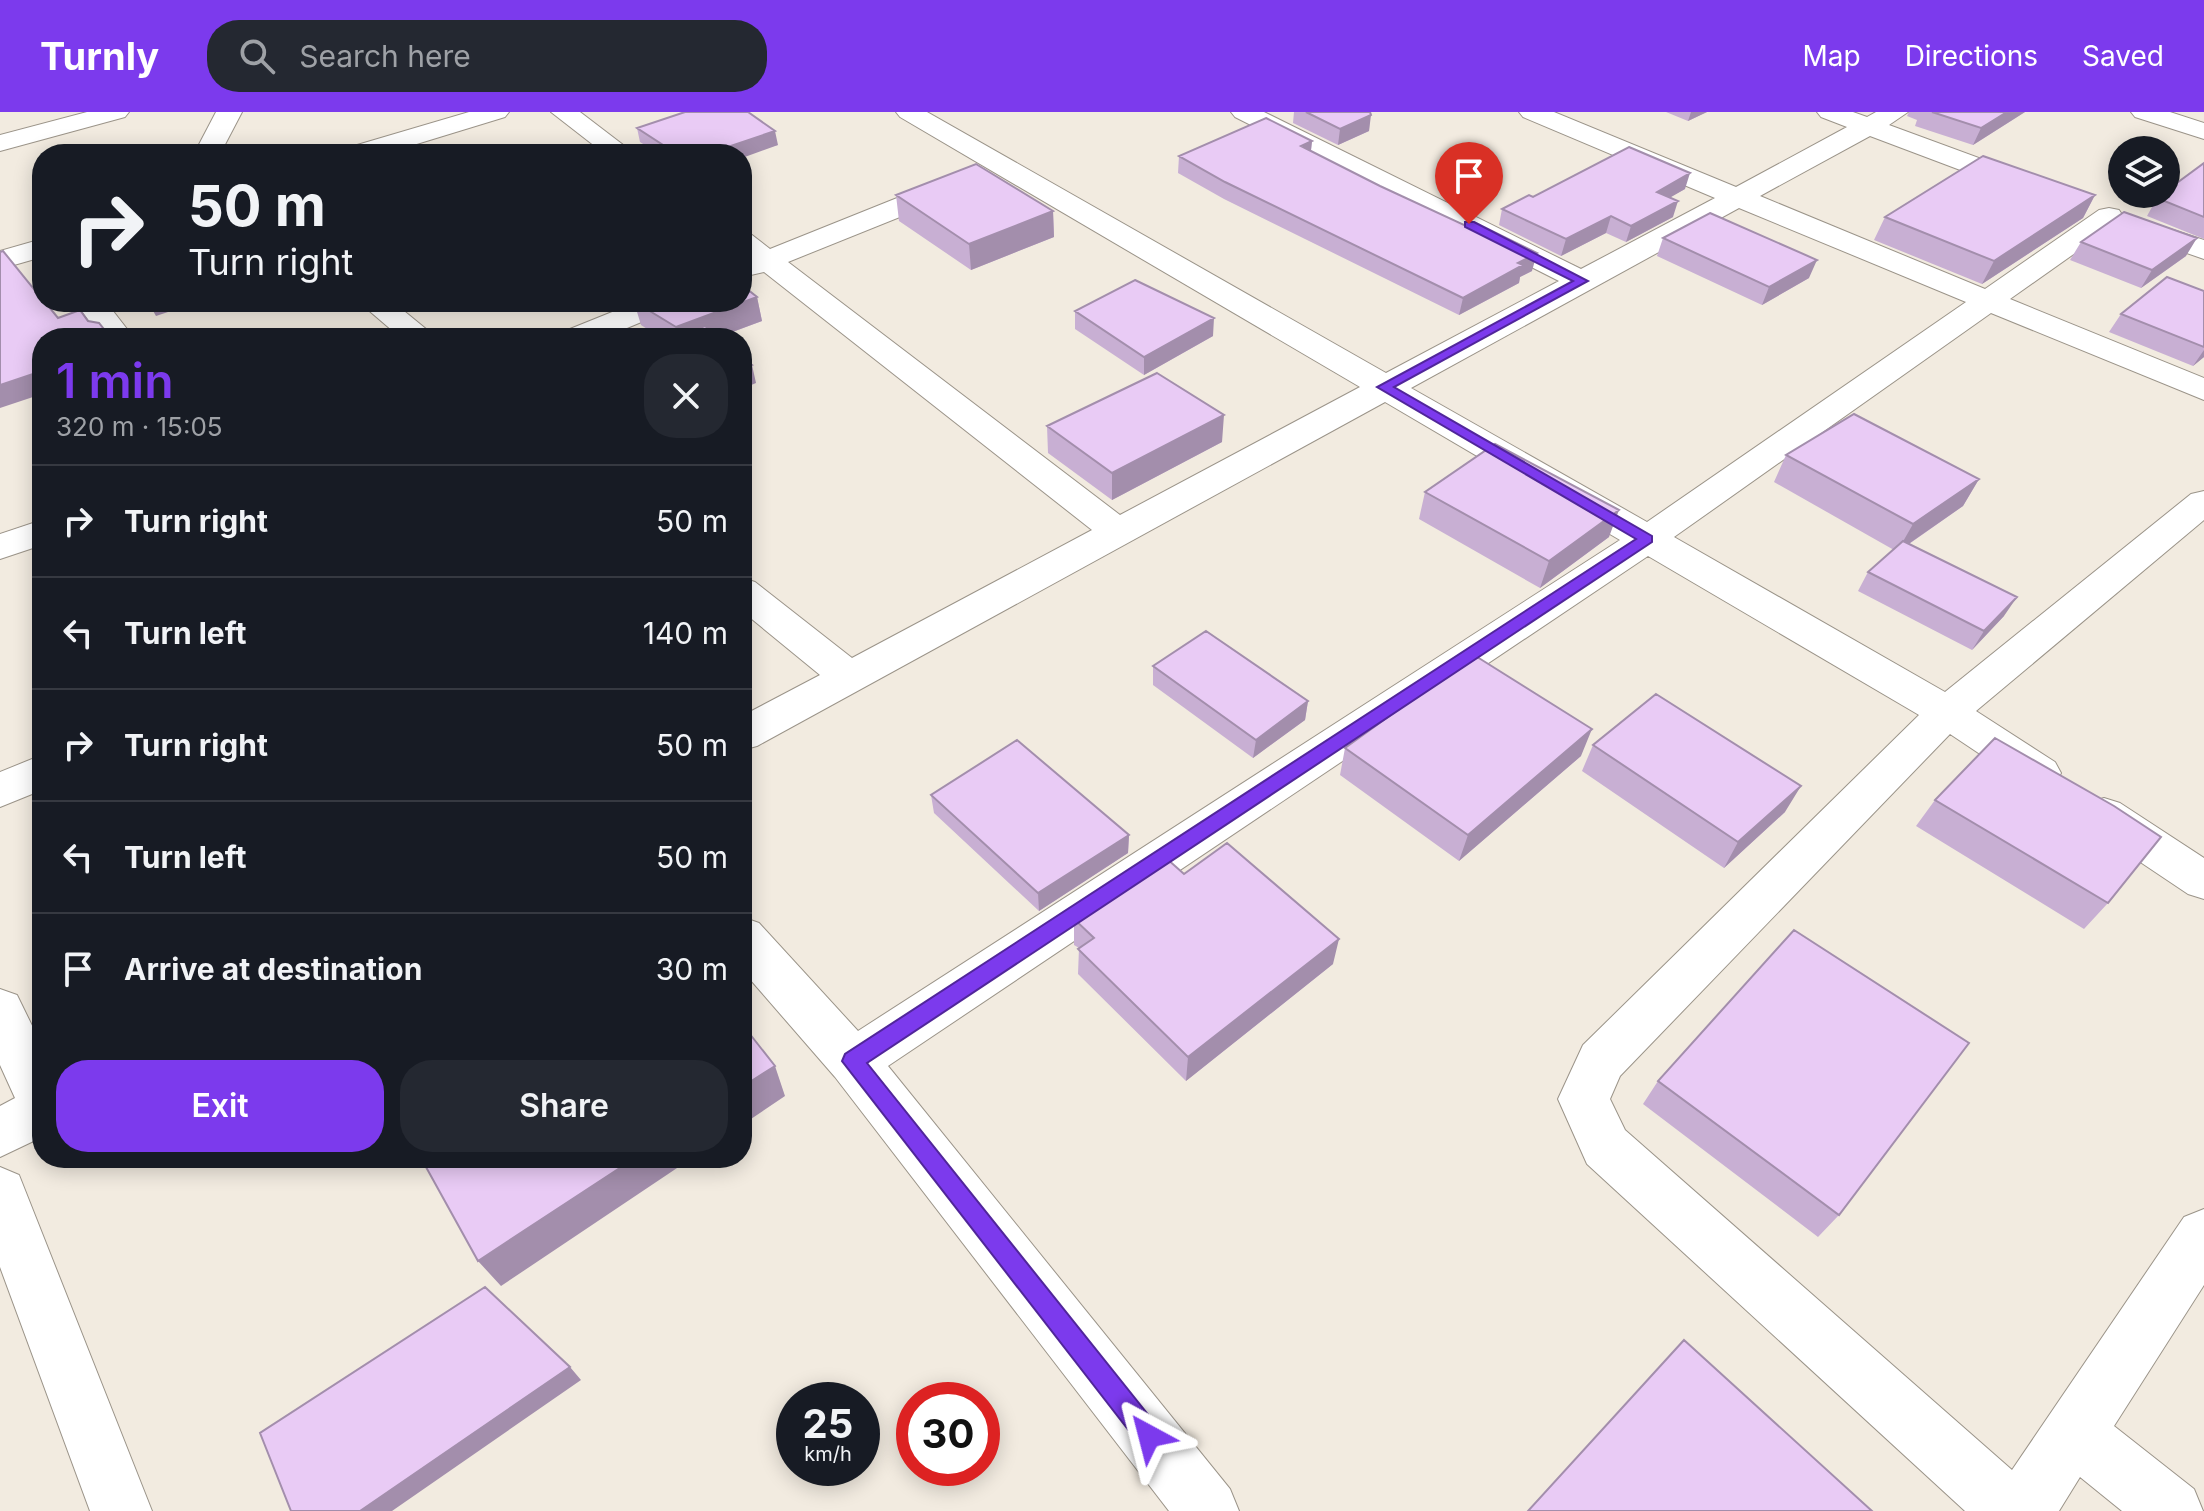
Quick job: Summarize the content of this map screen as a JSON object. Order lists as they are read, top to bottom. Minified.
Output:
{"page":{"header":"Turnly","search":"Search here","nav":["Map","Directions","Saved"],"turn":["50 m","Turn right"],"heading":["1 min","320 m · 15:05"],"list":[{"name":"Turn right","value":"50 m"},{"name":"Turn left","value":"140 m"},{"name":"Turn right","value":"50 m"},{"name":"Turn left","value":"50 m"},{"name":"Arrive at destination","value":"30 m"}],"buttons":["Exit","Share"],"speed":"25 km/h","limit":"30"}}
